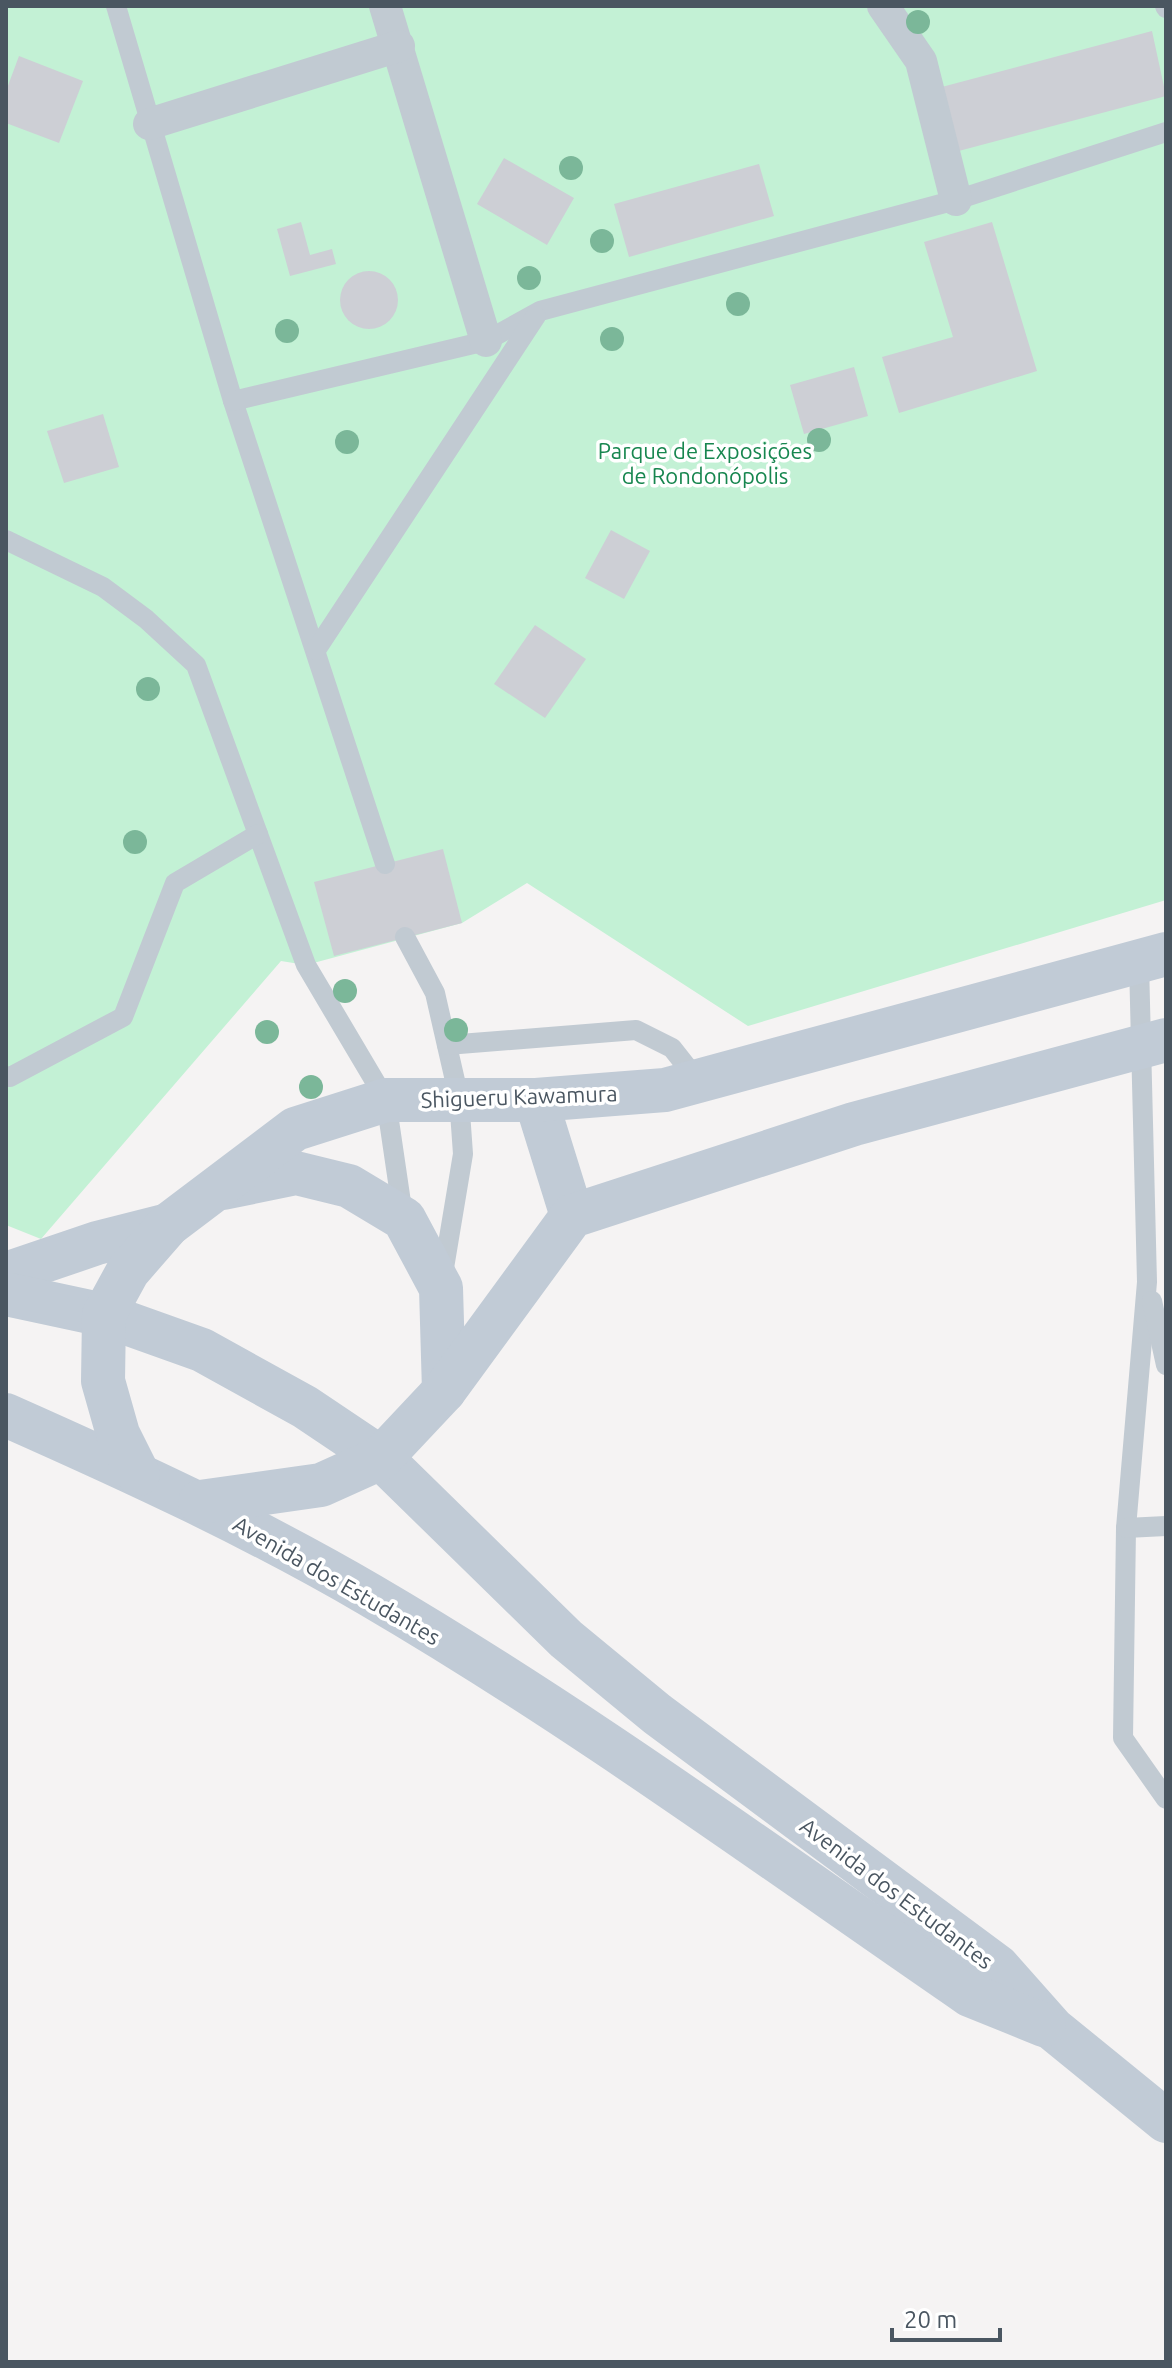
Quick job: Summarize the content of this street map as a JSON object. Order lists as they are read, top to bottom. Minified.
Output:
{"streets":{"main road":["Shigueru Kawamura","Avenida dos Estudantes"]},"crossings":[["Shigueru Kawamura","Avenida dos Estudantes"]],"parks":["Parque de Exposições de Rondonópolis"],"scale_bar":"20 m"}
